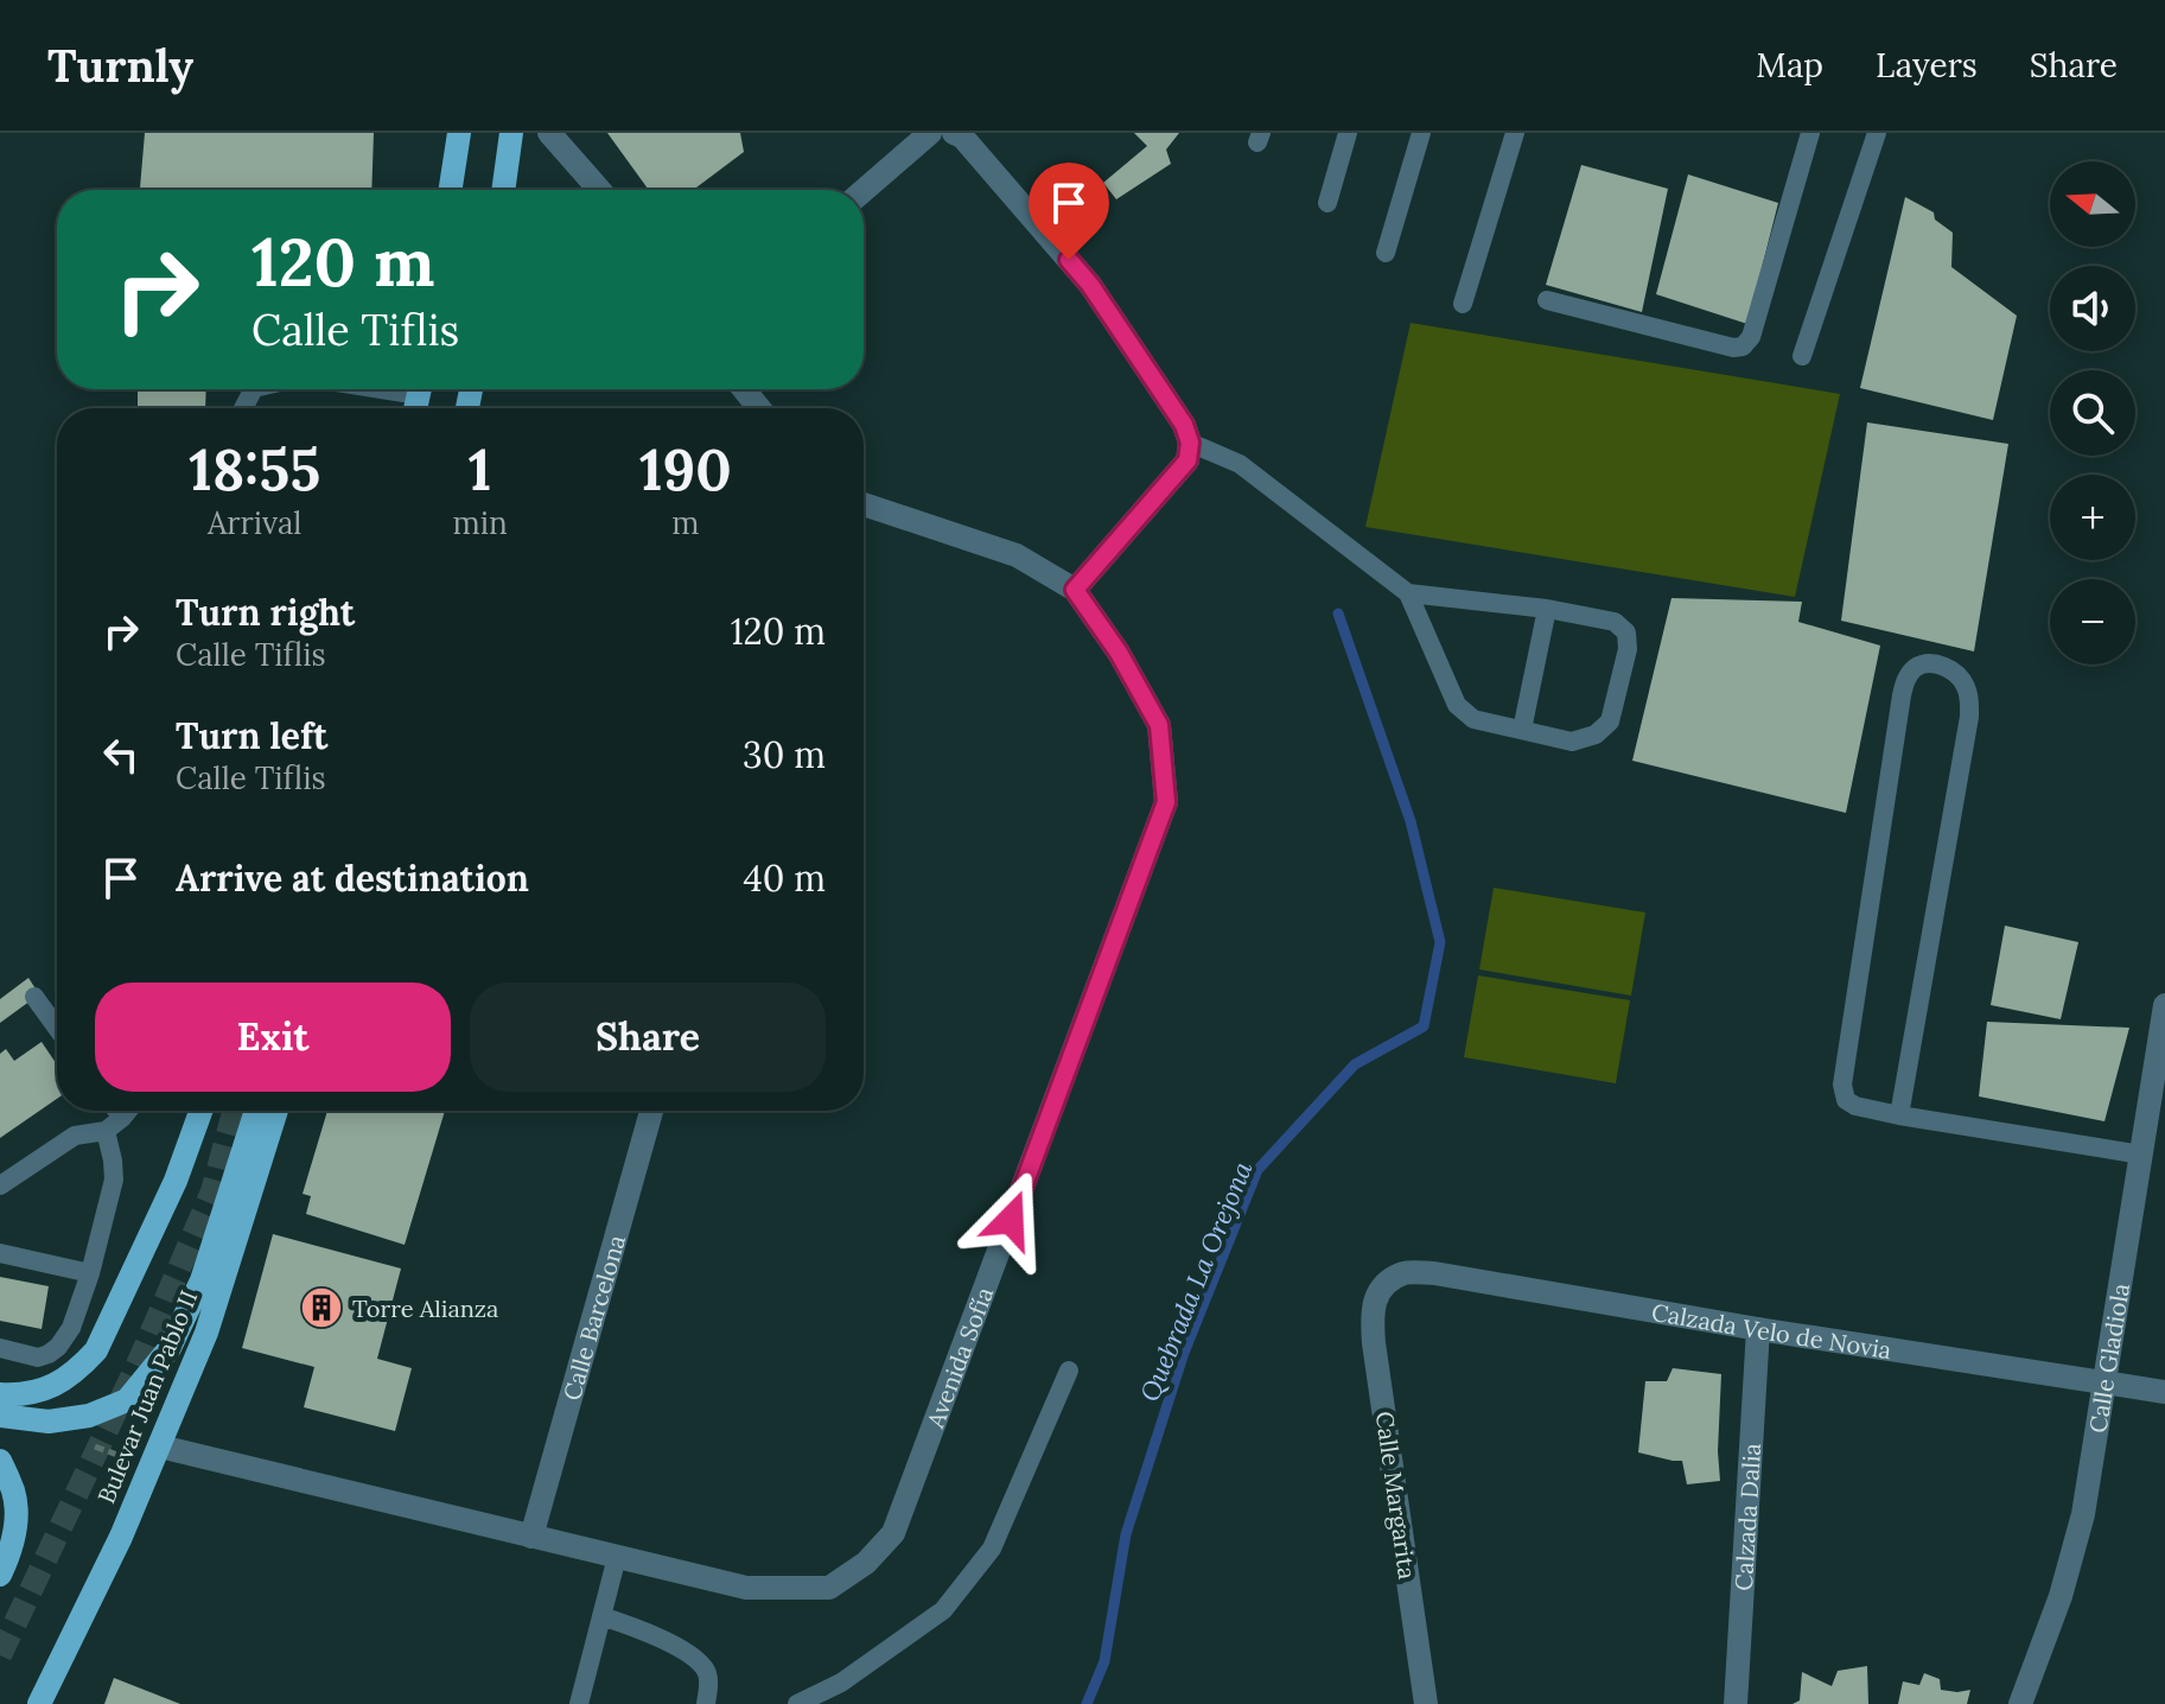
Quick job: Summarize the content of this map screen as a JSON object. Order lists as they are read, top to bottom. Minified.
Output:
{"streets":{"main road":["Bulevar Juan Pablo II"],"street":["Calle Barcelona","Calzada Velo de Novia","Avenida Sofía","Calle Gladiola","Calle Margarita","Calzada Dalia"]},"crossings":[["Calle Barcelona","Avenida Sofía"],["Calzada Velo de Novia","Calle Gladiola"],["Calzada Velo de Novia","Calle Margarita"],["Calzada Velo de Novia","Calzada Dalia"],["Avenida Sofía","Bulevar Juan Pablo II"]],"water":["Quebrada La Orejona"],"places":{"building":["Torre Alianza"]},"north":"left","page":{"header":"Turnly","nav":["Map","Layers","Share"],"map_buttons":["+","−"],"turn":["120 m","Calle Tiflis"],"eta":["18:55","Arrival","1","min","190","m"],"list":[{"name":"Turn right","note":"Calle Tiflis","value":"120 m"},{"name":"Turn left","note":"Calle Tiflis","value":"30 m"},{"name":"Arrive at destination","value":"40 m"}],"buttons":["Exit","Share"]}}
